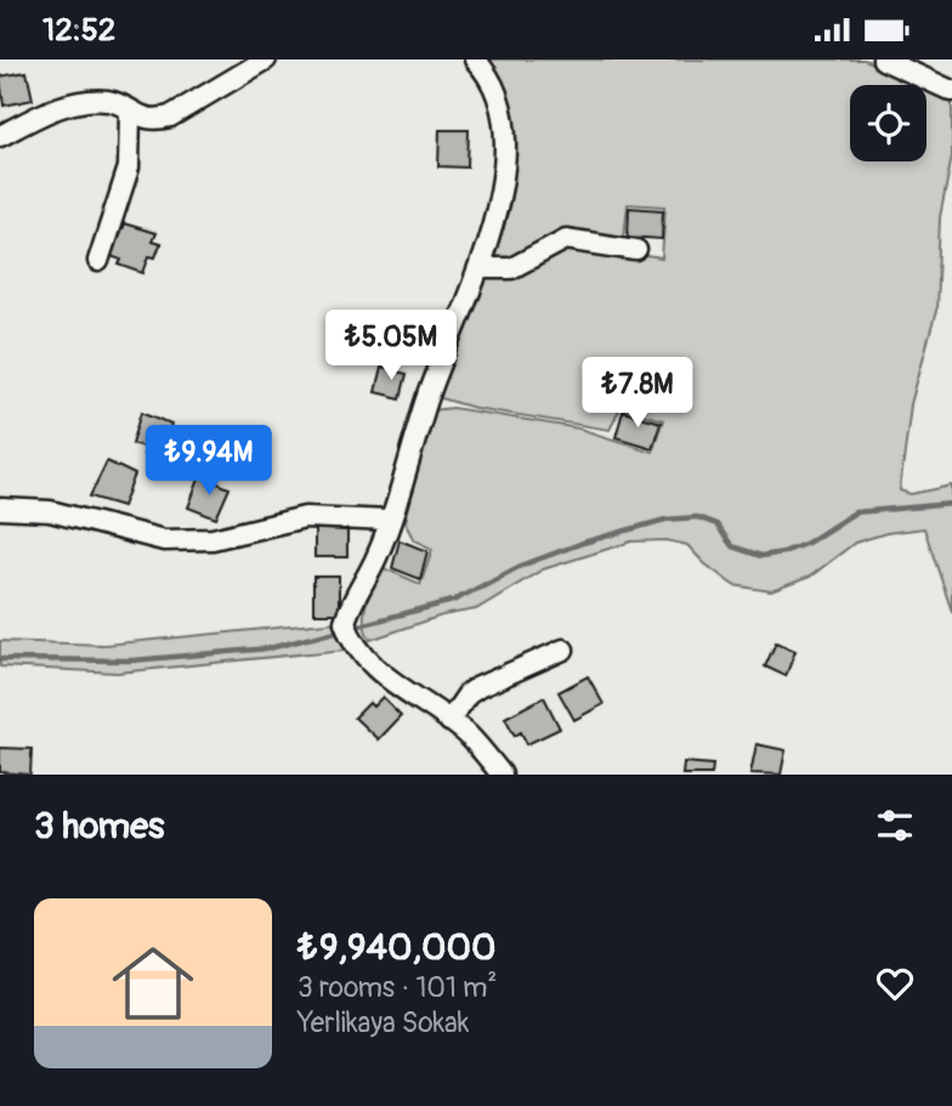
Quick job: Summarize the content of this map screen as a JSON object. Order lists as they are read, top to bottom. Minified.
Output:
{"page":{"status":"12:52","price":["₺5.05M","₺7.8M","₺9.94M"],"heading":"3 homes","list":[{"name":"₺9,940,000","note":"3 rooms · 101 m² · Yerlikaya Sokak"}]}}
